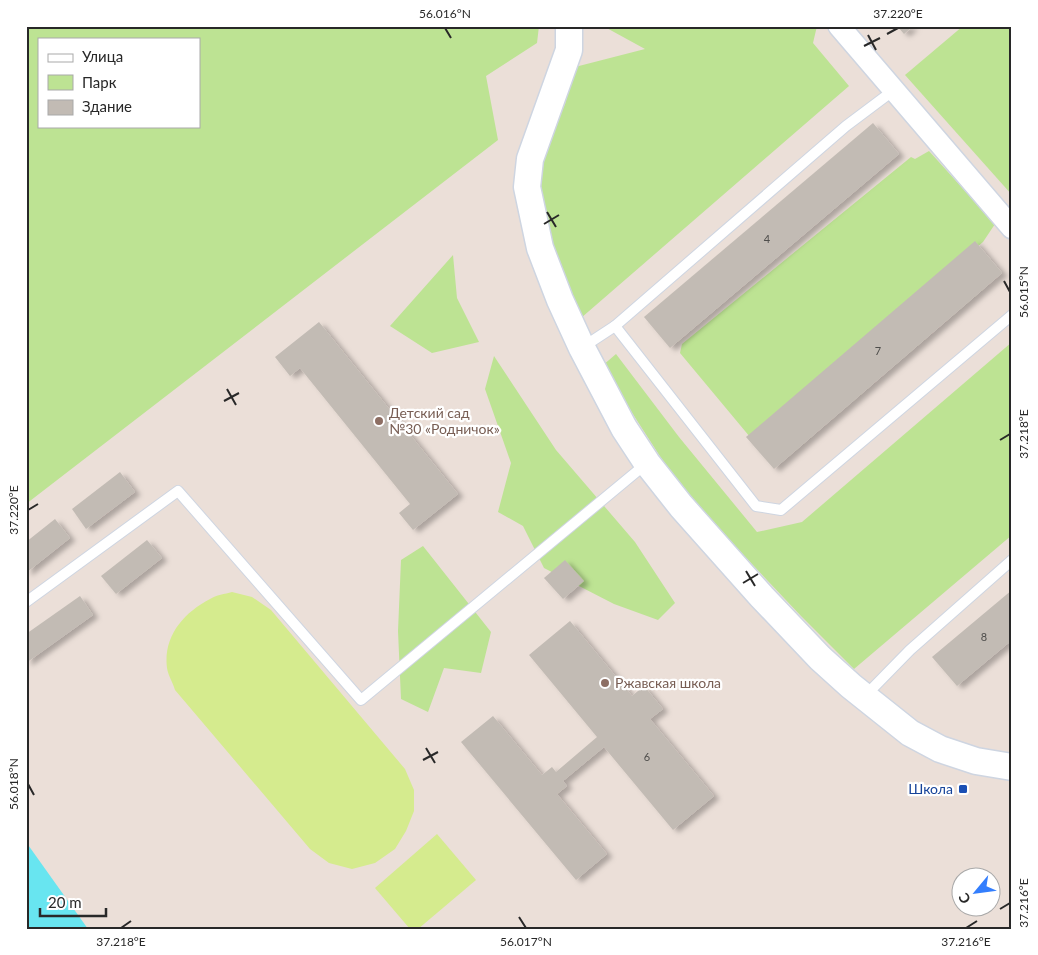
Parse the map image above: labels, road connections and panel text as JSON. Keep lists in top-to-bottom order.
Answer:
{
  "places": {
    "other": ["Детский сад №30 «Родничок»", "Ржавская школа"],
    "transit": ["Школа"]
  },
  "house_numbers": [
    "4",
    "7",
    "8",
    "6"
  ],
  "legend": ["Улица", "Парк", "Здание"],
  "scale_bar": "20 m",
  "north": "bottom left",
  "coordinates": [
    "56.016°N",
    "37.220°E",
    "56.015°N",
    "37.218°E",
    "56.018°N",
    "37.216°E",
    "56.017°N"
  ]
}
